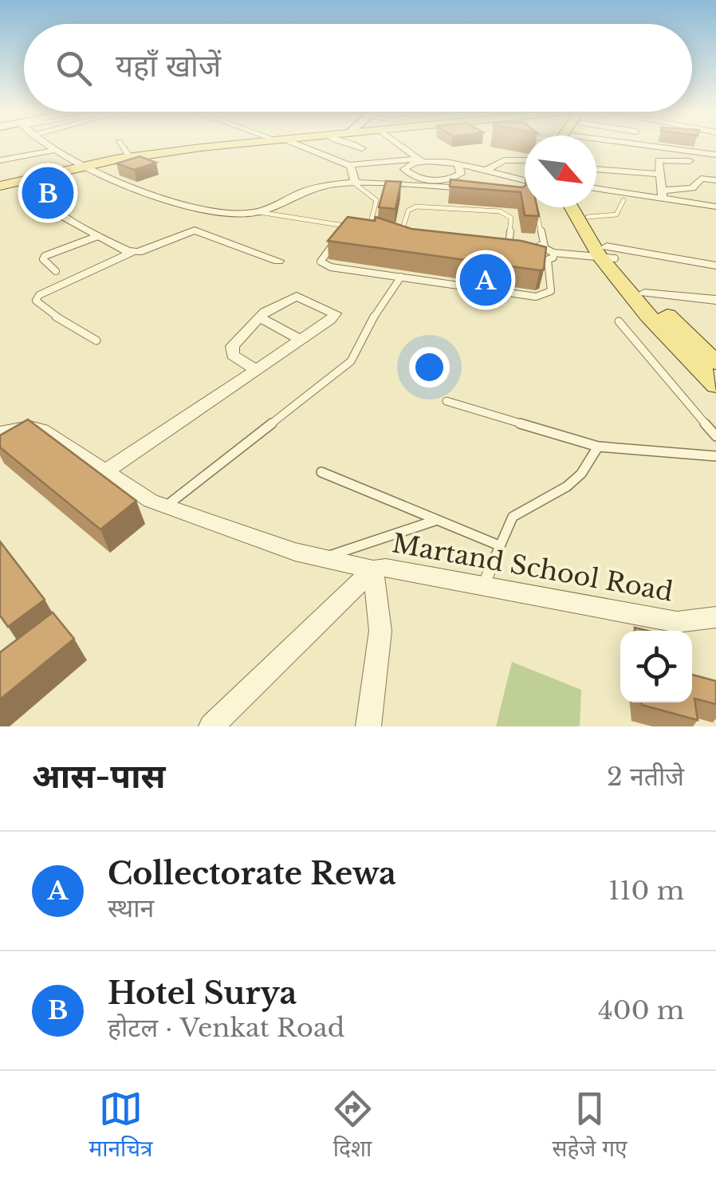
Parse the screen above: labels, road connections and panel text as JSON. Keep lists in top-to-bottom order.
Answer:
{
  "streets": {
    "street": ["Martand School Road"]
  },
  "north": "bottom right",
  "page": {
    "search": "यहाँ खोजें",
    "pins": ["B", "A"],
    "heading": ["आस-पास", "2 नतीजे"],
    "list": [
      {
        "mark": "A",
        "name": "Collectorate Rewa",
        "note": "स्थान",
        "value": "110 m"
      },
      {
        "mark": "B",
        "name": "Hotel Surya",
        "note": "होटल · Venkat Road",
        "value": "400 m"
      }
    ],
    "nav": ["मानचित्र", "दिशा", "सहेजे गए"]
  }
}
